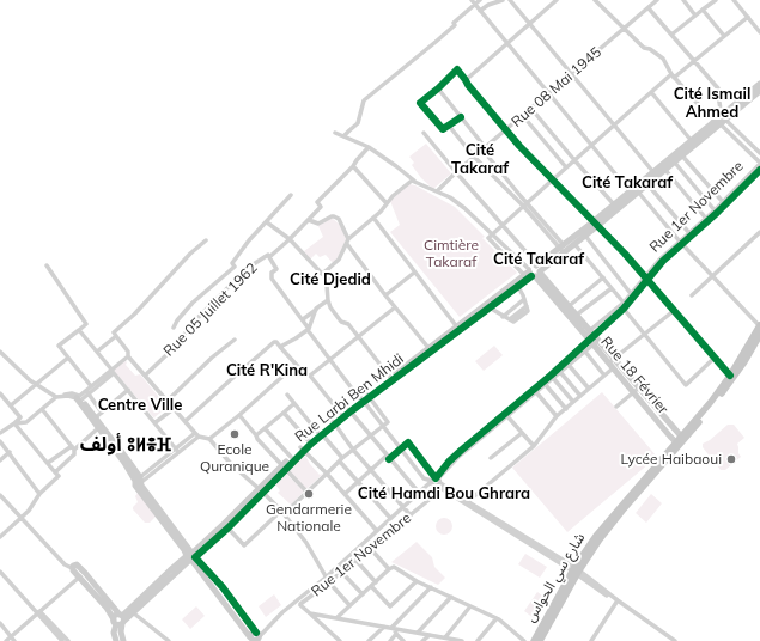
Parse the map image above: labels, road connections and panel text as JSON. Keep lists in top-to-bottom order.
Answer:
{
  "streets": {
    "main road": ["شارع سي الحواس"],
    "street": [
      "Rue 08 Mai 1945",
      "Rue 1er Novembre",
      "Rue 05 Juillet 1962",
      "Rue 18 Février",
      "Rue Larbi Ben Mhidi"
    ]
  },
  "crossings": [
    ["Rue 08 Mai 1945", "Rue 18 Février"],
    ["Rue 1er Novembre", "Rue 18 Février"],
    ["Rue 18 Février", "Rue Larbi Ben Mhidi"],
    ["Rue 18 Février", "شارع سي الحواس"]
  ],
  "districts": [
    "Cité Ismail Ahmed",
    "Cité Takaraf",
    "Cité Takaraf",
    "Cité Takaraf",
    "Cité Djedid",
    "Cité R'Kina",
    "Centre Ville",
    "أولف ⵓⵍⴻⴼ",
    "Cité Hamdi Bou Ghrara"
  ],
  "parks": ["Cimtière Takaraf"],
  "places": ["Ecole Quranique", "Lycée Haibaoui", "Gendarmerie Nationale"]
}
